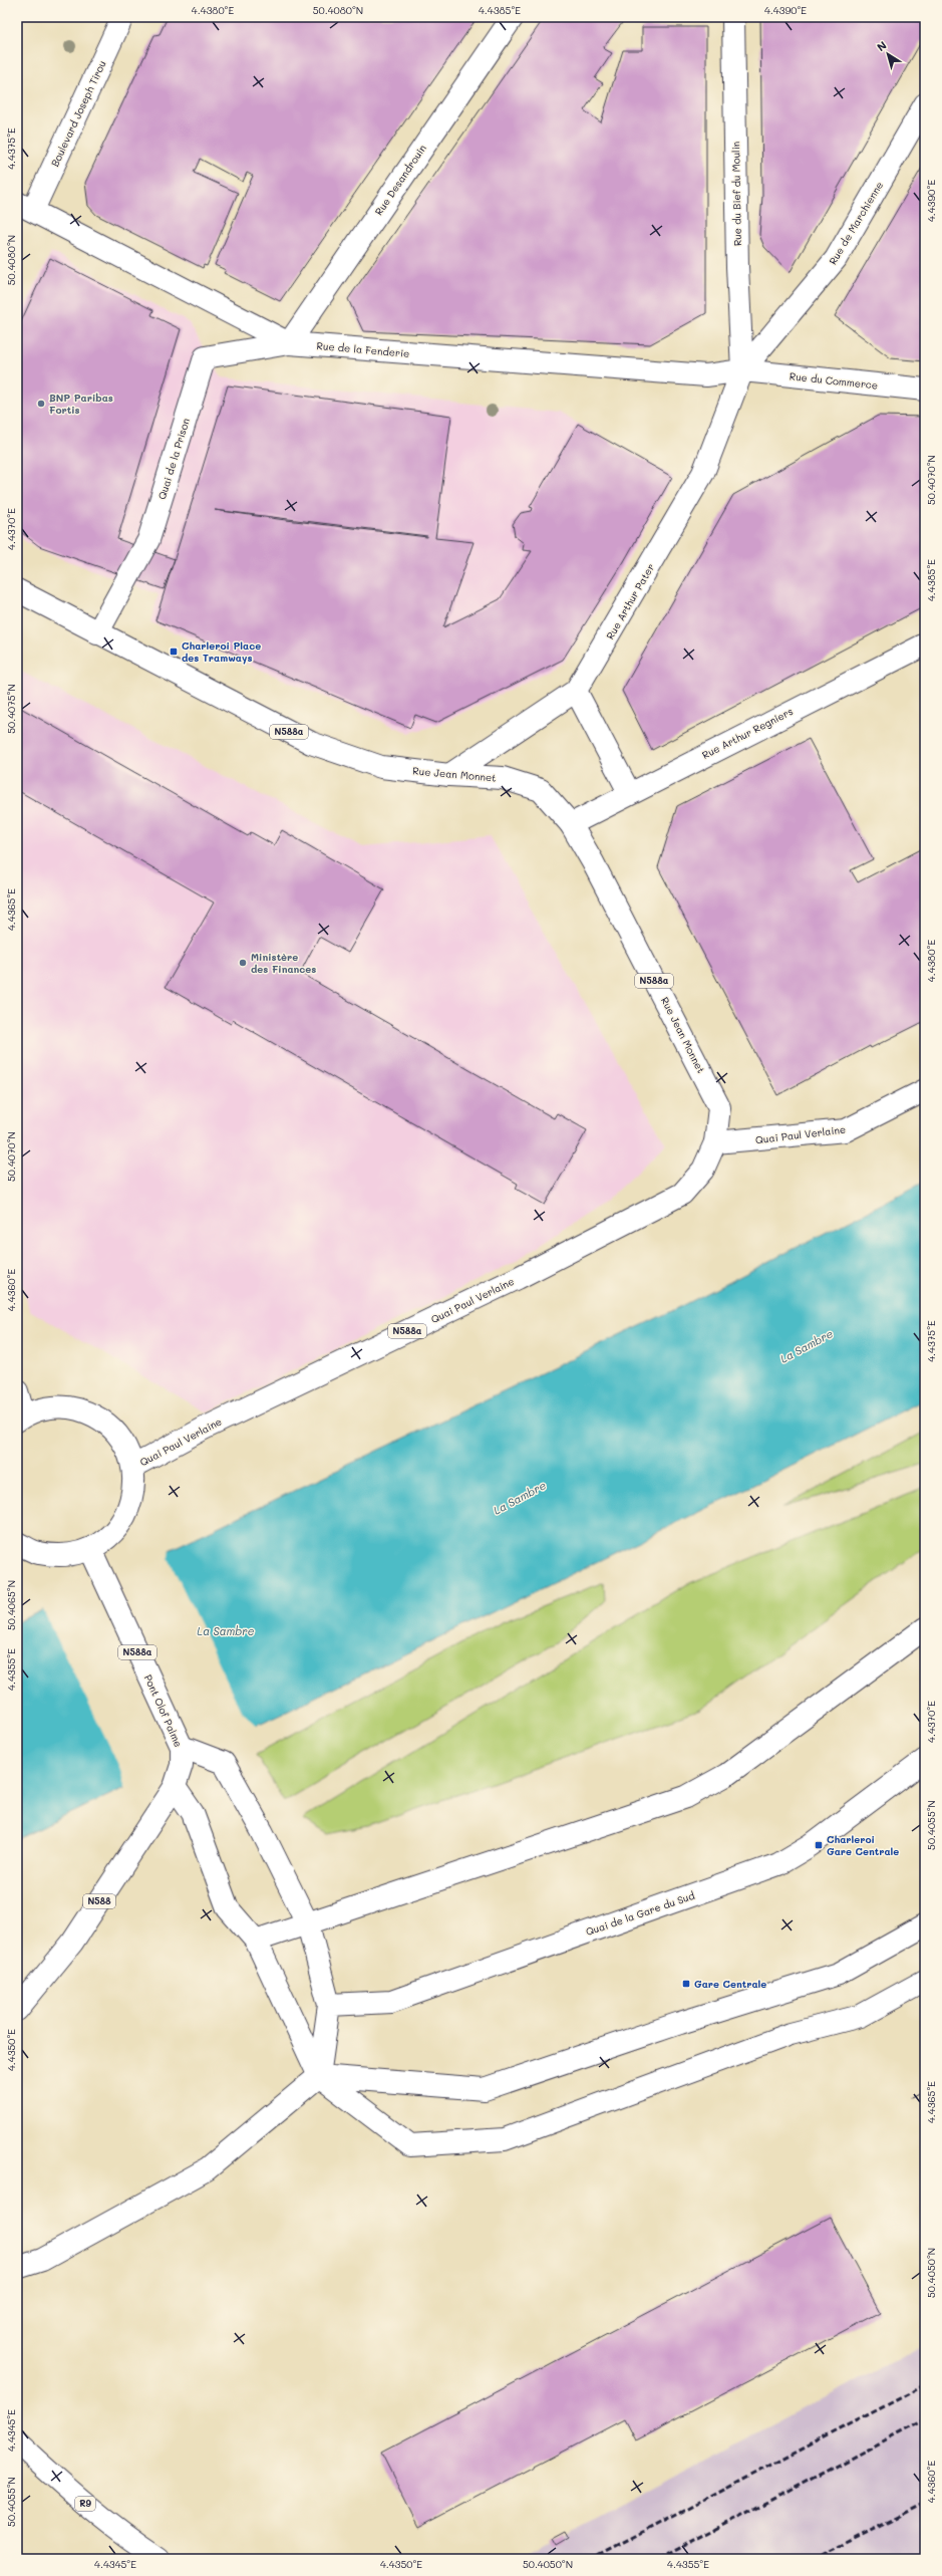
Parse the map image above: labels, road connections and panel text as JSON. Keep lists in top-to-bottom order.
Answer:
{
  "streets": {
    "main road": [
      "Boulevard Joseph Tirou",
      "Rue Desandrouin",
      "Rue du Bief du Moulin",
      "Rue de Marchienne",
      "Rue de la Fenderie",
      "Rue du Commerce",
      "Quai de la Prison",
      "Rue Arthur Pater",
      "N588a",
      "Rue Arthur Regniers",
      "Rue Jean Monnet",
      "Quai Paul Verlaine",
      "Pont Olof Palme",
      "N588",
      "Quai de la Gare du Sud",
      "R9"
    ]
  },
  "crossings": [
    ["Boulevard Joseph Tirou", "Rue de la Fenderie"],
    ["Rue Desandrouin", "Rue de la Fenderie"],
    ["Rue Desandrouin", "Quai de la Prison"],
    ["Rue du Bief du Moulin", "Rue de Marchienne"],
    ["Rue du Bief du Moulin", "Rue de la Fenderie"],
    ["Rue du Bief du Moulin", "Rue du Commerce"],
    ["Rue du Bief du Moulin", "Rue Arthur Pater"],
    ["Rue de Marchienne", "Rue de la Fenderie"],
    ["Rue de Marchienne", "Rue du Commerce"],
    ["Rue de Marchienne", "Rue Arthur Pater"],
    ["Rue de la Fenderie", "Rue du Commerce"],
    ["Rue de la Fenderie", "Quai de la Prison"],
    ["Rue de la Fenderie", "Rue Arthur Pater"],
    ["Rue du Commerce", "Rue Arthur Pater"],
    ["Quai de la Prison", "Rue Jean Monnet"],
    ["Rue Arthur Pater", "Rue Jean Monnet"],
    ["Rue Arthur Regniers", "Rue Jean Monnet"],
    ["Rue Jean Monnet", "Quai Paul Verlaine"],
    ["Pont Olof Palme", "N588"]
  ],
  "water": ["La Sambre"],
  "places": {
    "other": ["BNP Paribas Fortis", "Ministère des Finances"],
    "transit": ["Charleroi Place des Tramways", "Charleroi Gare Centrale", "Gare Centrale"]
  },
  "north": "top left",
  "coordinates": [
    "4.4380°E",
    "50.4080°N",
    "4.4385°E",
    "4.4390°E",
    "4.4375°E",
    "50.4070°N",
    "4.4370°E",
    "50.4075°N",
    "4.4365°E",
    "4.4360°E",
    "50.4065°N",
    "4.4355°E",
    "50.4055°N",
    "4.4350°E",
    "50.4050°N",
    "4.4345°E"
  ]
}
